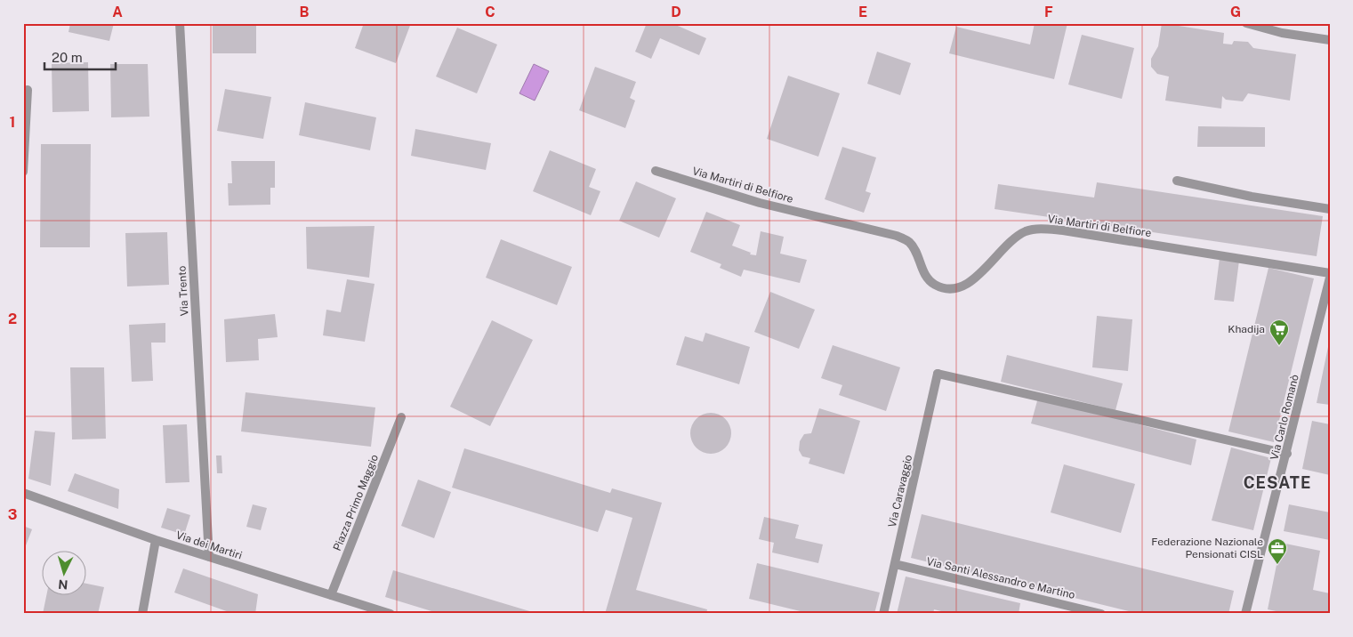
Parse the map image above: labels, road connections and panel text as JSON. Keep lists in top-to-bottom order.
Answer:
{
  "streets": {
    "street": [
      "Via Martiri di Belfiore",
      "Via Trento",
      "Via Carlo Romanò",
      "Via Caravaggio",
      "Piazza Primo Maggio",
      "Via dei Martiri",
      "Via Santi Alessandro e Martino"
    ]
  },
  "crossings": [
    ["Via Trento", "Via dei Martiri"],
    ["Via Carlo Romanò", "Via Caravaggio"],
    ["Via Caravaggio", "Via Santi Alessandro e Martino"],
    ["Piazza Primo Maggio", "Via dei Martiri"]
  ],
  "districts": ["CESATE"],
  "places": {
    "supermarket": ["Khadija"],
    "office": ["Federazione Nazionale Pensionati CISL"]
  },
  "scale_bar": "20 m",
  "north": "bottom",
  "grid": {
    "columns": [
      "A",
      "B",
      "C",
      "D",
      "E",
      "F",
      "G"
    ],
    "rows": ["1", "2", "3"]
  }
}
